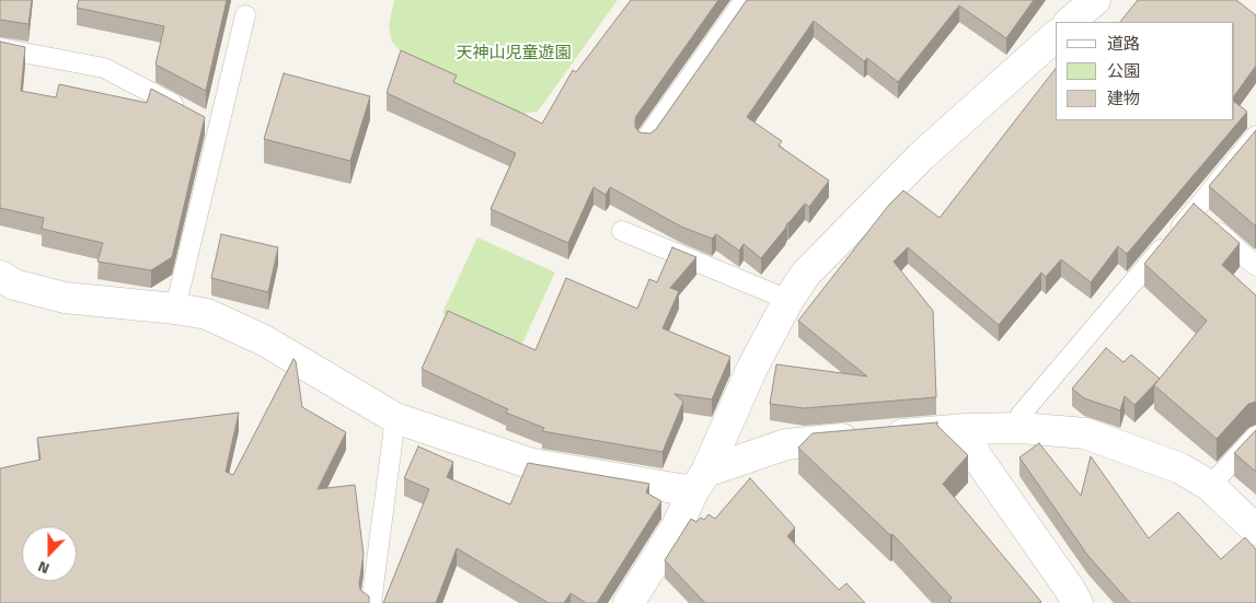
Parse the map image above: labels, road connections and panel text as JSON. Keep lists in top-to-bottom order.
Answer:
{
  "parks": ["天神山児童遊園"],
  "legend": ["道路", "公園", "建物"],
  "north": "bottom"
}
